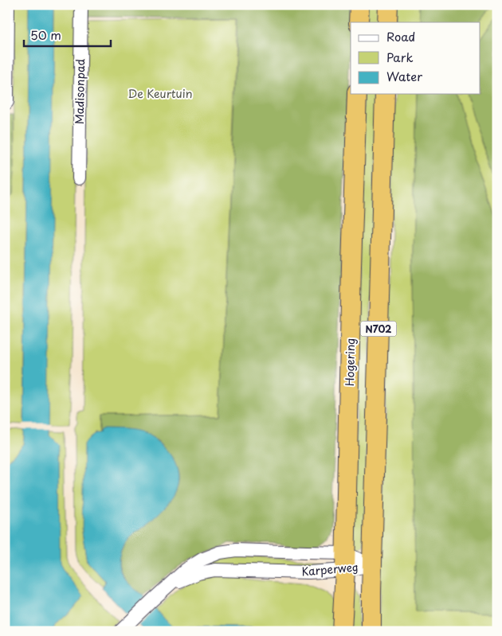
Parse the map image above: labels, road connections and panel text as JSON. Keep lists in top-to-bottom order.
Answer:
{
  "streets": {
    "highway": ["N702", "Hogering"],
    "street": ["Madisonpad", "Karperweg"]
  },
  "crossings": [
    ["N702", "Karperweg"],
    ["Hogering", "Karperweg"]
  ],
  "parks": ["De Keurtuin"],
  "legend": ["Road", "Park", "Water"],
  "scale_bar": "50 m"
}
